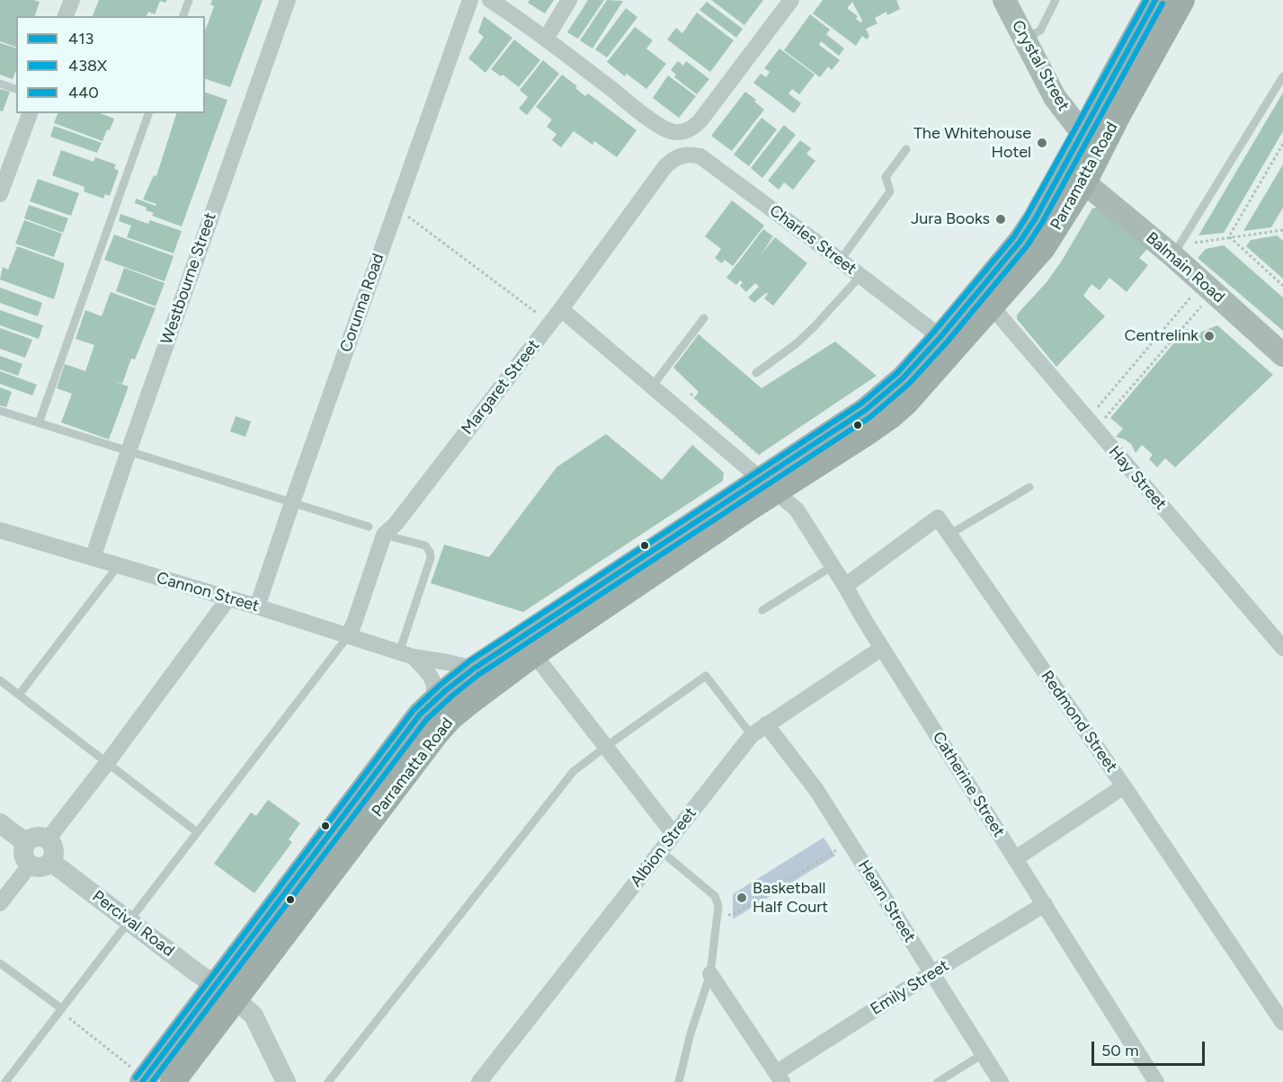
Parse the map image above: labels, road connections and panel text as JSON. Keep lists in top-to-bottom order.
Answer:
{
  "streets": {
    "highway": ["Parramatta Road"],
    "main road": ["Crystal Street", "Balmain Road"],
    "street": [
      "Charles Street",
      "Westbourne Street",
      "Corunna Road",
      "Margaret Street",
      "Hay Street",
      "Cannon Street",
      "Redmond Street",
      "Catherine Street",
      "Albion Street",
      "Hearn Street",
      "Percival Road",
      "Emily Street"
    ]
  },
  "crossings": [
    ["Crystal Street", "Parramatta Road"],
    ["Parramatta Road", "Charles Street"],
    ["Parramatta Road", "Balmain Road"],
    ["Parramatta Road", "Hay Street"],
    ["Parramatta Road", "Cannon Street"],
    ["Parramatta Road", "Catherine Street"],
    ["Parramatta Road", "Percival Road"],
    ["Charles Street", "Margaret Street"],
    ["Westbourne Street", "Cannon Street"],
    ["Corunna Road", "Cannon Street"],
    ["Margaret Street", "Cannon Street"],
    ["Margaret Street", "Catherine Street"],
    ["Redmond Street", "Catherine Street"],
    ["Catherine Street", "Albion Street"],
    ["Catherine Street", "Emily Street"],
    ["Albion Street", "Hearn Street"],
    ["Hearn Street", "Emily Street"]
  ],
  "places": [
    "The Whitehouse Hotel",
    "Jura Books",
    "Centrelink",
    "Basketball Half Court"
  ],
  "lines": ["transit line 413", "transit line 440", "transit line 438X"],
  "legend": ["413", "438X", "440"],
  "scale_bar": "50 m"
}
